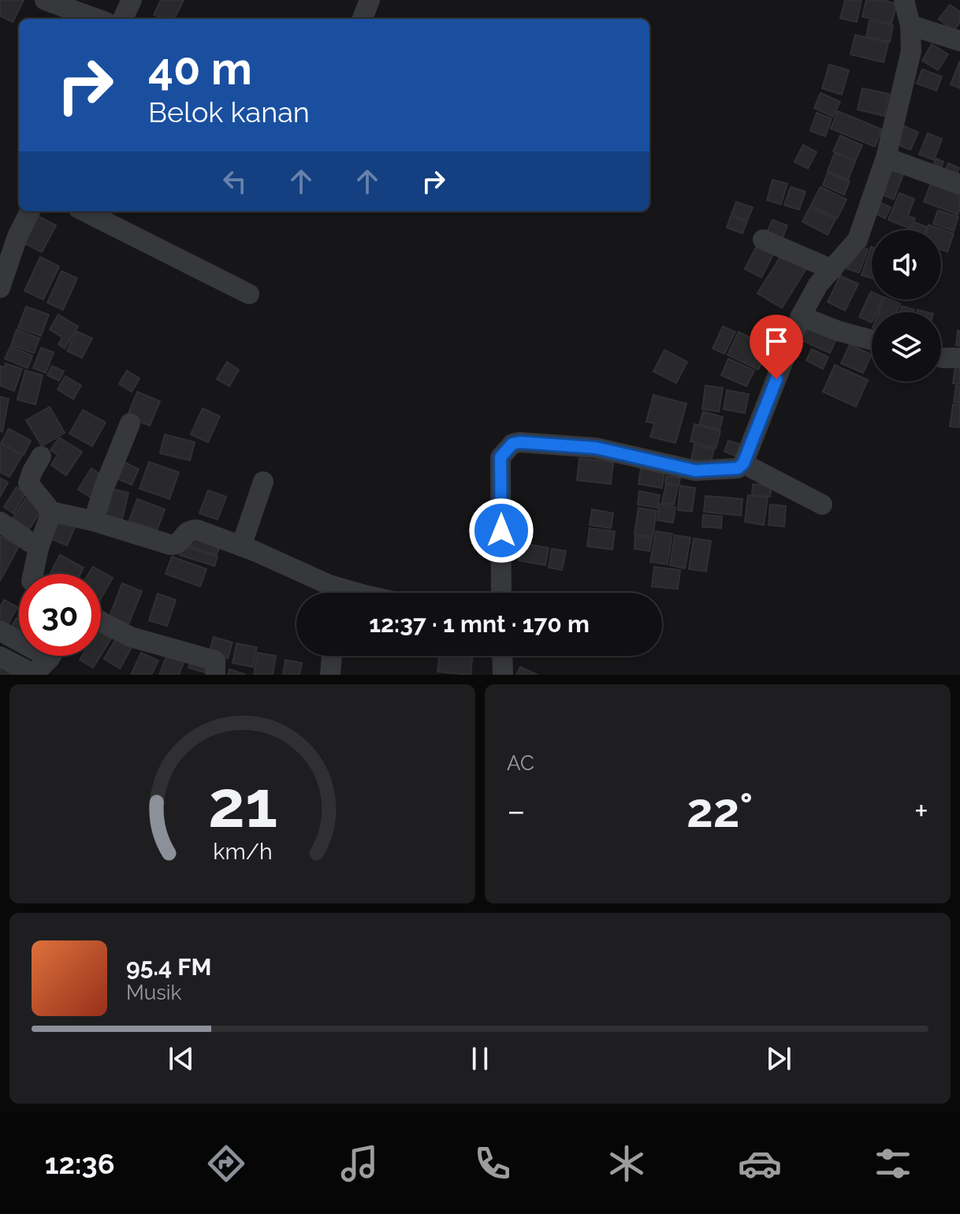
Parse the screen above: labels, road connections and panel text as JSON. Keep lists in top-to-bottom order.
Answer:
{
  "page": {
    "turn": ["40 m", "Belok kanan"],
    "limit": "30",
    "trip": "12:37 · 1 mnt · 170 m",
    "tile": "AC",
    "heat": ["−", "22°", "+"],
    "song": ["95.4 FM", "Musik"],
    "tabs": "12:36",
    "gauge": ["21", "km/h"]
  }
}
